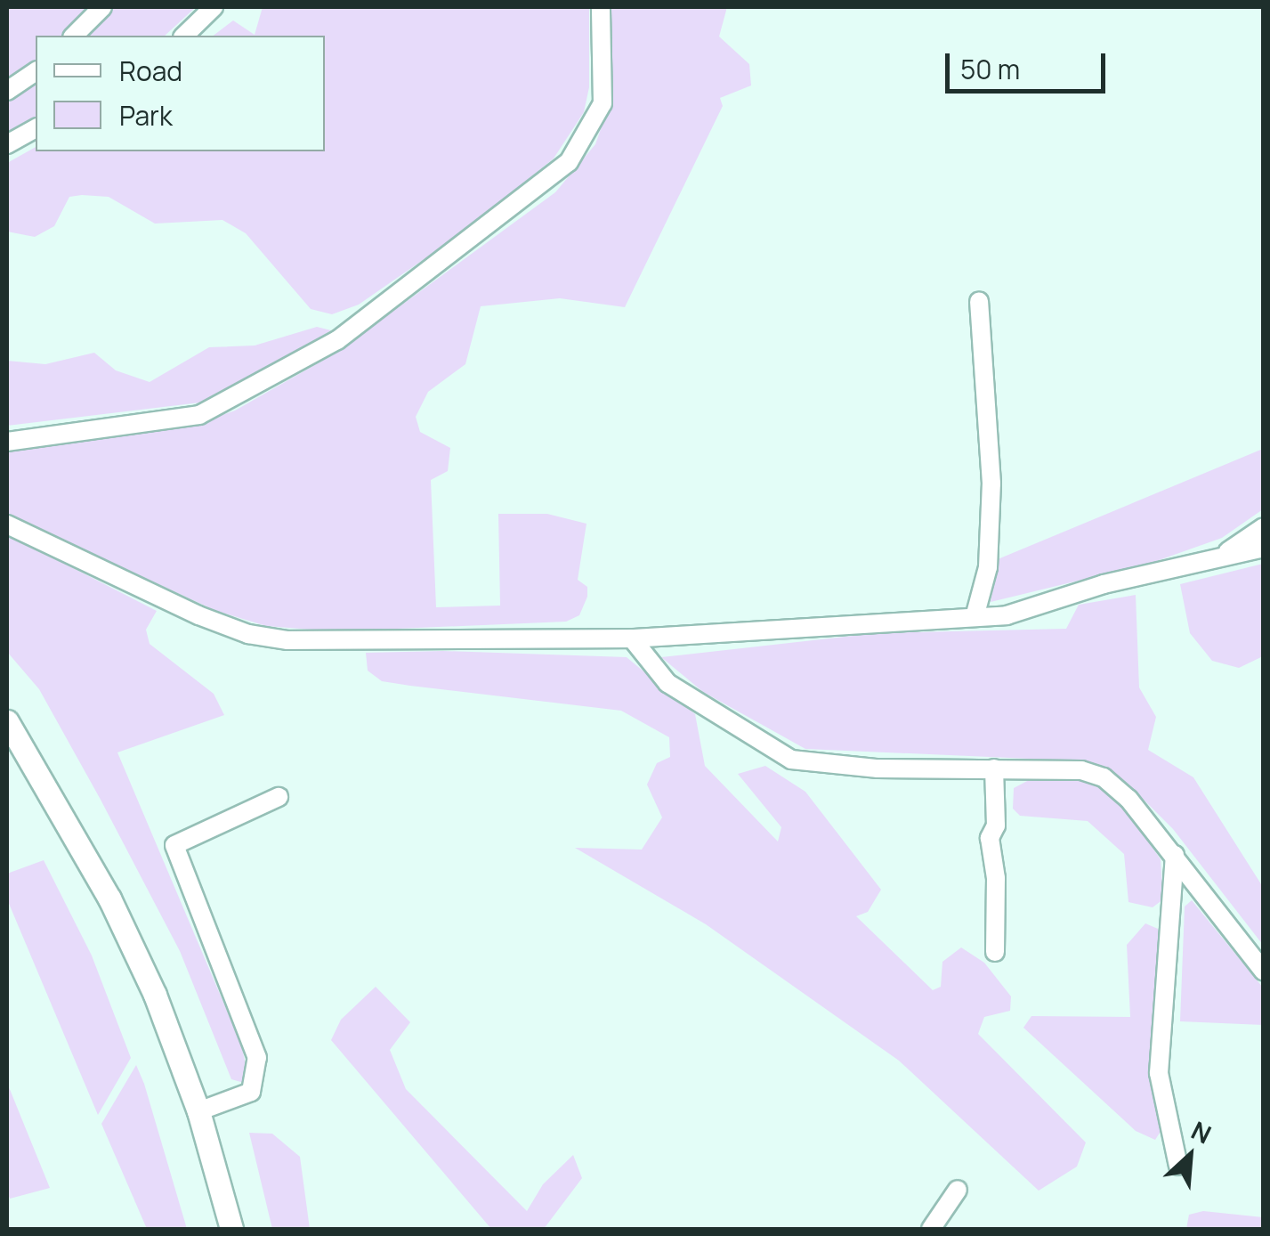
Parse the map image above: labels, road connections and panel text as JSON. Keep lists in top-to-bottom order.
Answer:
{
  "legend": ["Road", "Park"],
  "scale_bar": "50 m",
  "north": "top right"
}
